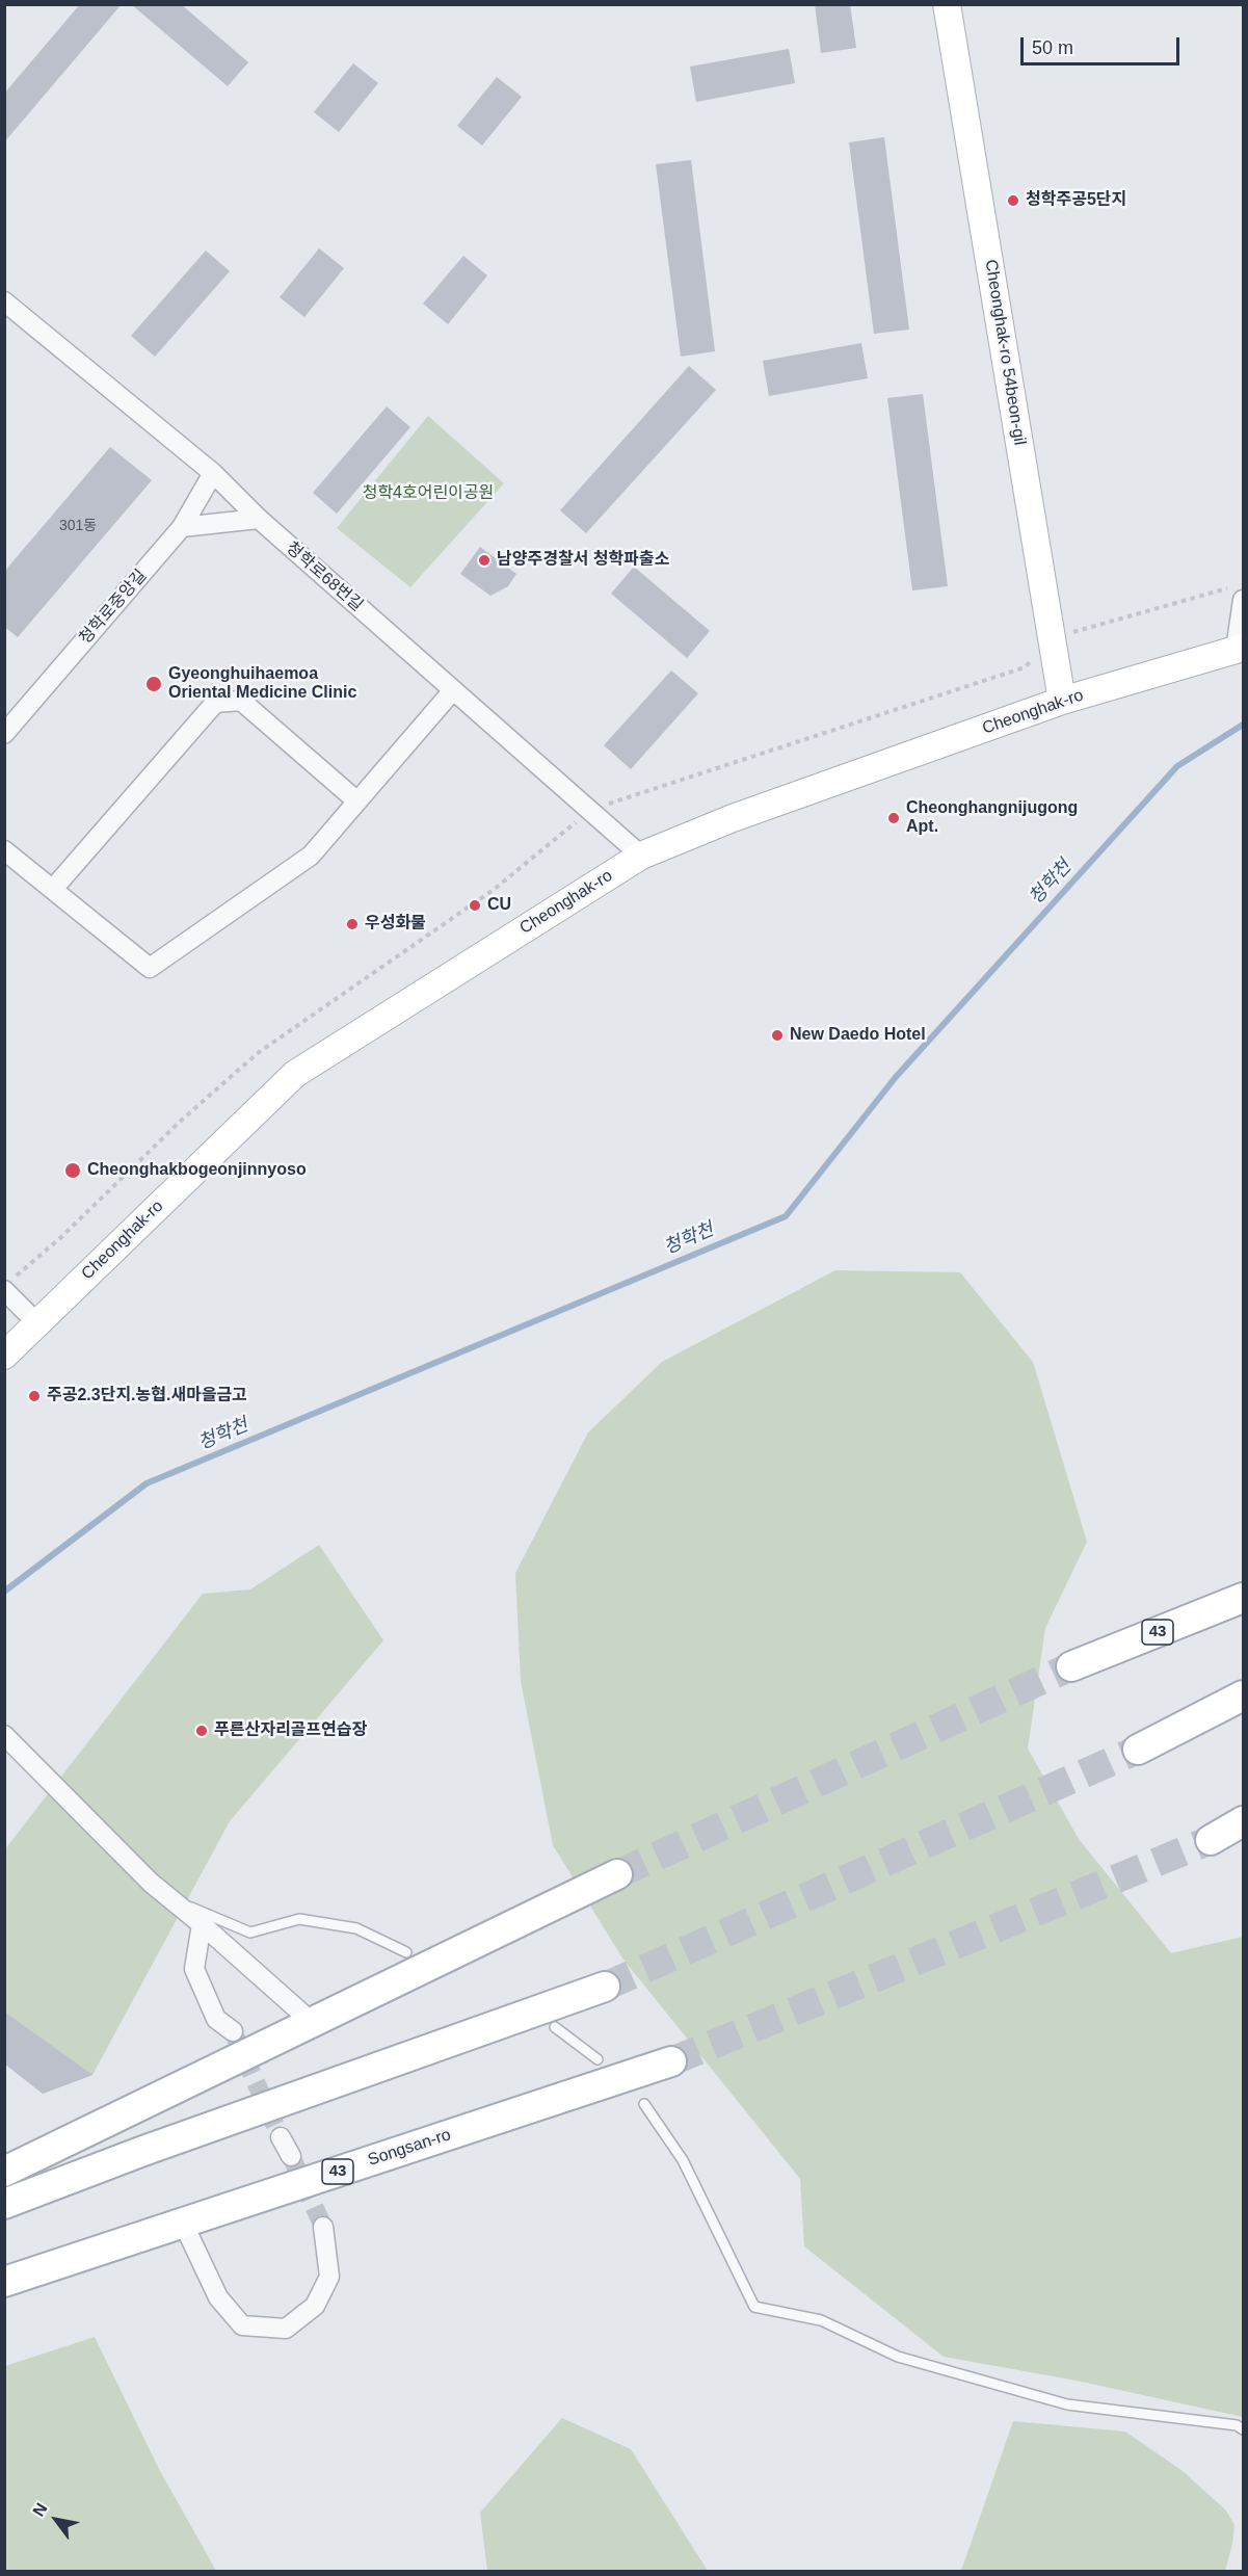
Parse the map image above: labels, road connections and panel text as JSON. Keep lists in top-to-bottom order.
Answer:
{
  "streets": {
    "main road": ["43", "Songsan-ro"],
    "street": [
      "Cheonghak-ro 54beon-gil",
      "청학로68번길",
      "청학로중앙길",
      "Cheonghak-ro"
    ]
  },
  "crossings": [
    ["Cheonghak-ro 54beon-gil", "Cheonghak-ro"],
    ["청학로68번길", "청학로중앙길"],
    ["청학로68번길", "Cheonghak-ro"]
  ],
  "water": ["청학천"],
  "parks": ["청학4호어린이공원"],
  "places": [
    "청학주공5단지",
    "남양주경찰서 청학파출소",
    "Gyeonghuihaemoa Oriental Medicine Clinic",
    "Cheonghangnijugong Apt.",
    "CU",
    "우성화물",
    "New Daedo Hotel",
    "Cheonghakbogeonjinnyoso",
    "주공2.3단지.농협.새마을금고",
    "푸른산자리골프연습장"
  ],
  "house_numbers": ["301동"],
  "scale_bar": "50 m",
  "north": "top left"
}
